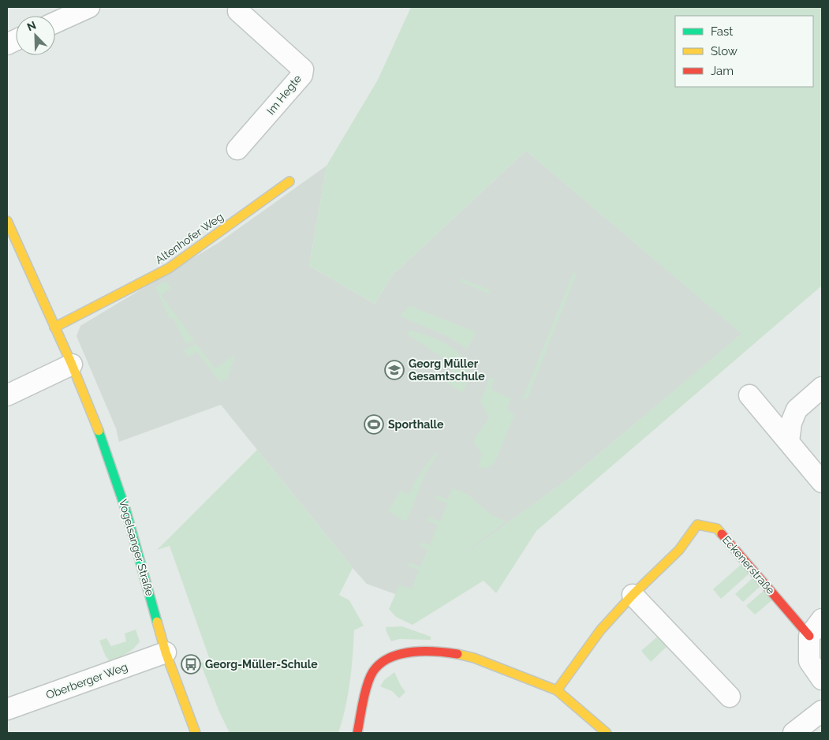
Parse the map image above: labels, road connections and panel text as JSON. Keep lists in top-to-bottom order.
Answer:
{
  "streets": {
    "street": [
      "Im Hegte",
      "Altenhofer Weg",
      "Vogelsanger Straße",
      "Eckenerstraße",
      "Oberberger Weg"
    ]
  },
  "crossings": [
    ["Altenhofer Weg", "Vogelsanger Straße"],
    ["Vogelsanger Straße", "Oberberger Weg"]
  ],
  "places": {
    "school or university": ["Georg Müller Gesamtschule"],
    "sports": ["Sporthalle"],
    "bus stop": ["Georg-Müller-Schule"]
  },
  "legend": ["Fast", "Slow", "Jam"],
  "north": "top left"
}
